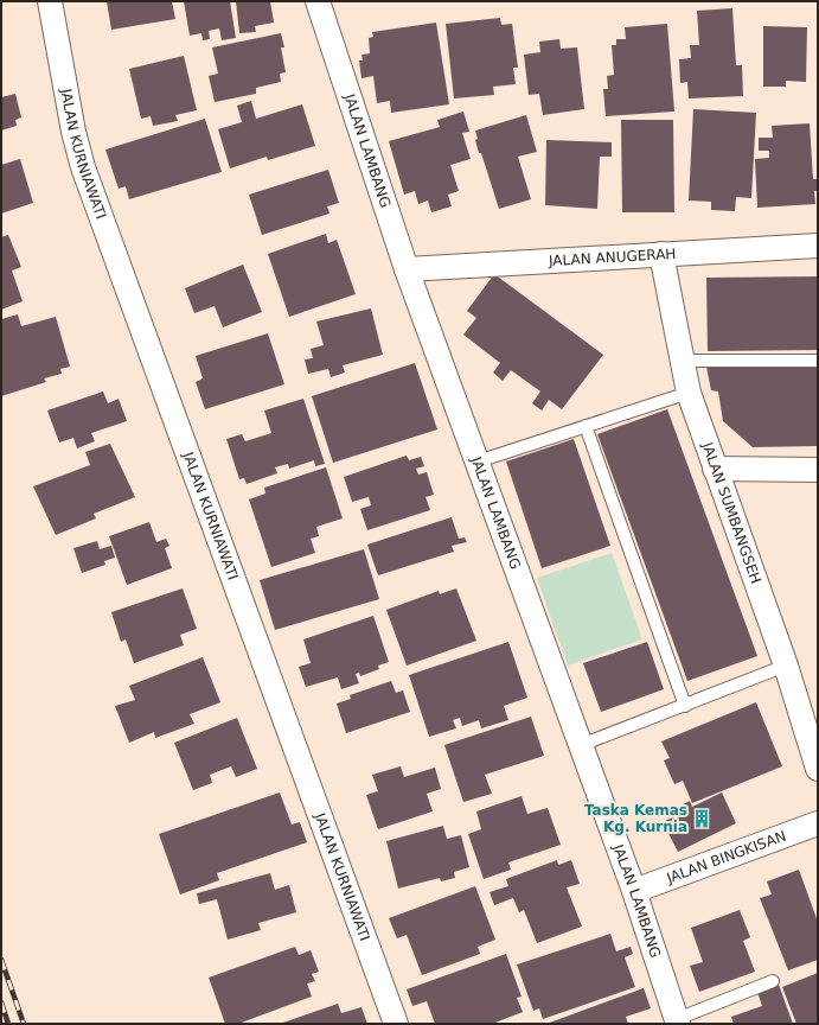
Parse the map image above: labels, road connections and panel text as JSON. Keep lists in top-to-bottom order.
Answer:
{
  "streets": {
    "street": [
      "JALAN LAMBANG",
      "JALAN KURNIAWATI",
      "JALAN ANUGERAH",
      "JALAN SUMBANGSEH",
      "JALAN BINGKISAN"
    ]
  },
  "crossings": [
    ["JALAN LAMBANG", "JALAN ANUGERAH"],
    ["JALAN LAMBANG", "JALAN BINGKISAN"],
    ["JALAN ANUGERAH", "JALAN SUMBANGSEH"]
  ],
  "places": {
    "building": ["Taska Kemas Kg. Kurnia"]
  }
}
